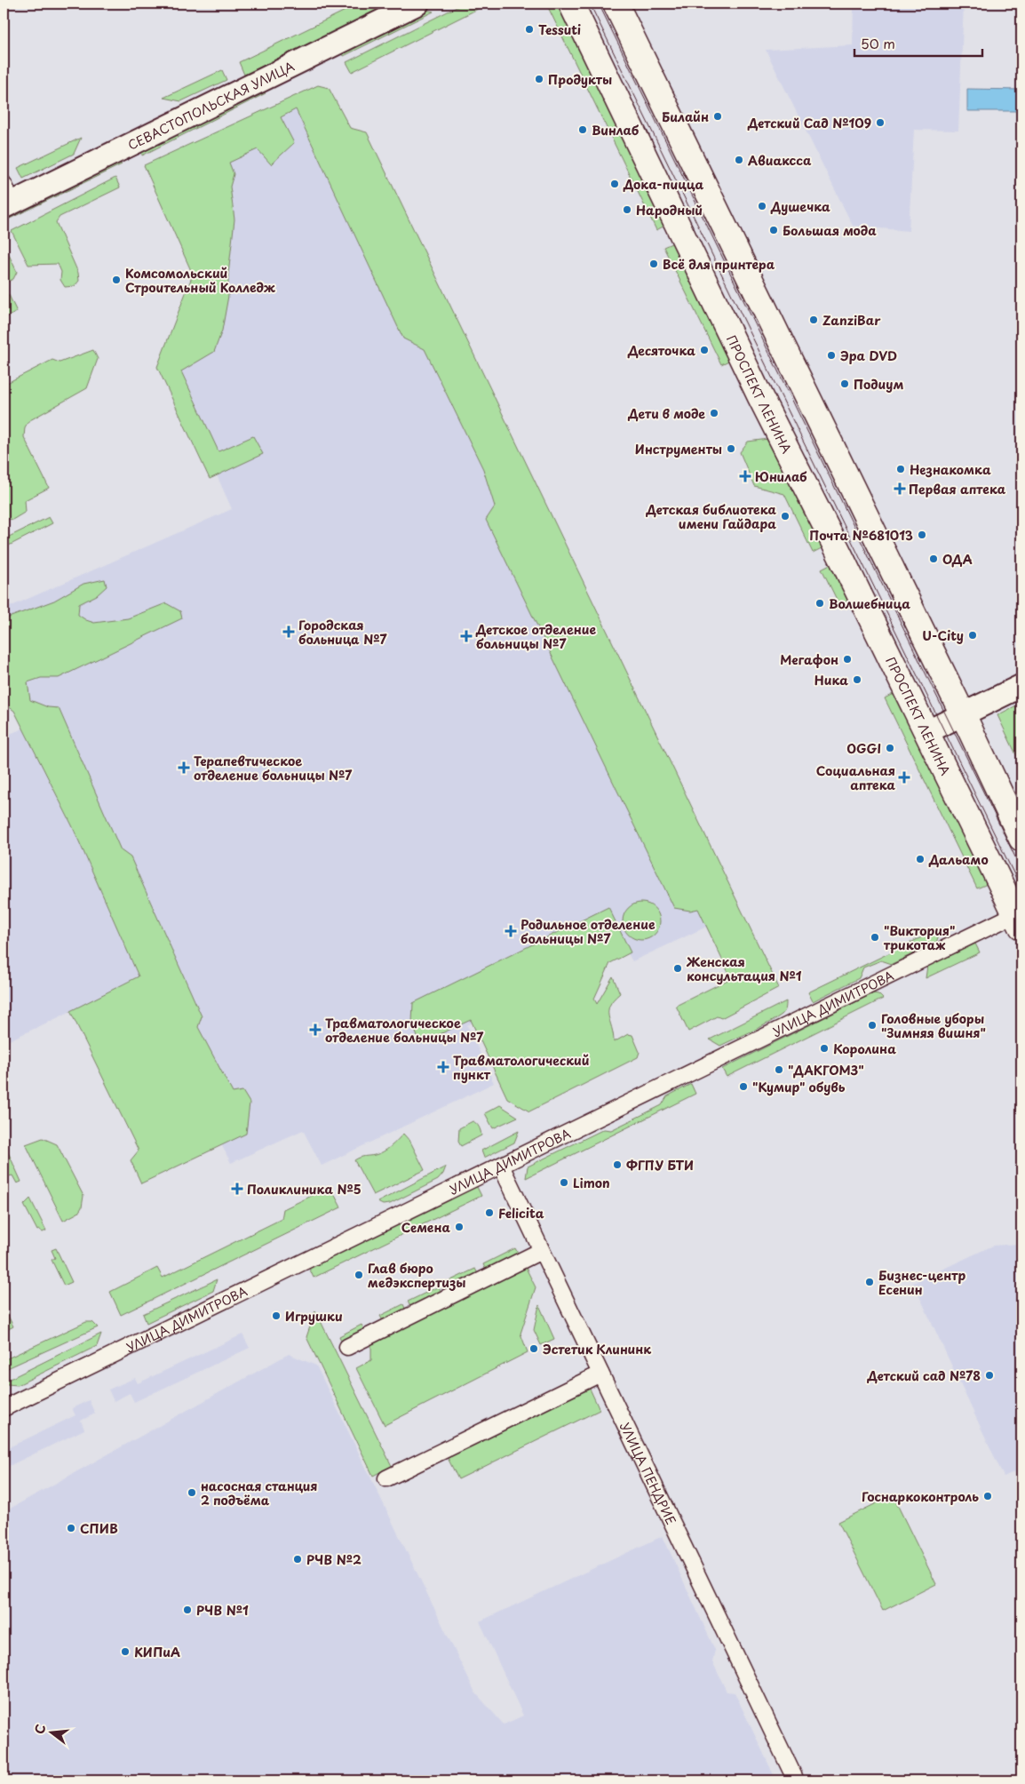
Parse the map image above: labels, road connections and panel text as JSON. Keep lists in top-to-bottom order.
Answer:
{
  "streets": {
    "highway": ["ПРОСПЕКТ ЛЕНИНА"],
    "street": ["СЕВАСТОПОЛЬСКАЯ УЛИЦА", "УЛИЦА ДИМИТРОВА", "УЛИЦА ПЕНДРИЕ"]
  },
  "crossings": [
    ["ПРОСПЕКТ ЛЕНИНА", "УЛИЦА ДИМИТРОВА"],
    ["УЛИЦА ДИМИТРОВА", "УЛИЦА ПЕНДРИЕ"]
  ],
  "places": {
    "other": [
      "Tessuti",
      "Продукты",
      "Билайн",
      "Детский Сад №109",
      "Винлаб",
      "Авиаксса",
      "Дока-пицца",
      "Душечка",
      "Народный",
      "Большая мода",
      "Всё для принтера",
      "Комсомольский Строительный Колледж",
      "ZanziBar",
      "Десяточка",
      "Эра DVD",
      "Подиум",
      "Дети в моде",
      "Инструменты",
      "Незнакомка",
      "Детская библиотека имени Гайдара",
      "Почта №681013",
      "ОДА",
      "Волшебница",
      "U-City",
      "Мегафон",
      "Ника",
      "OGGI",
      "Дальамо",
      "\"Виктория\" трикотаж",
      "Женская консультация №1",
      "Головные уборы \"Зимняя вишня\"",
      "Королина",
      "\"ДАКГОМЗ\"",
      "\"Кумир\" обувь",
      "ФГПУ БТИ",
      "Limon",
      "Felicita",
      "Семена",
      "Глав бюро медэкспертизы",
      "Бизнес-центр Есенин",
      "Игрушки",
      "Эстетик Клининк",
      "Детский сад №78",
      "насосная станция 2 подъёма",
      "Госнаркоконтроль",
      "СПИВ",
      "РЧВ №2",
      "РЧВ №1",
      "КИПиА"
    ],
    "health": [
      "Юнилаб",
      "Первая аптека",
      "Городская больница №7",
      "Детское отделение больницы №7",
      "Терапевтическое отделение больницы №7",
      "Социальная аптека",
      "Родильное отделение больницы №7",
      "Травматологическое отделение больницы №7",
      "Травматологический пункт",
      "Поликлиника №5"
    ]
  },
  "scale_bar": "50 m",
  "north": "left"
}
